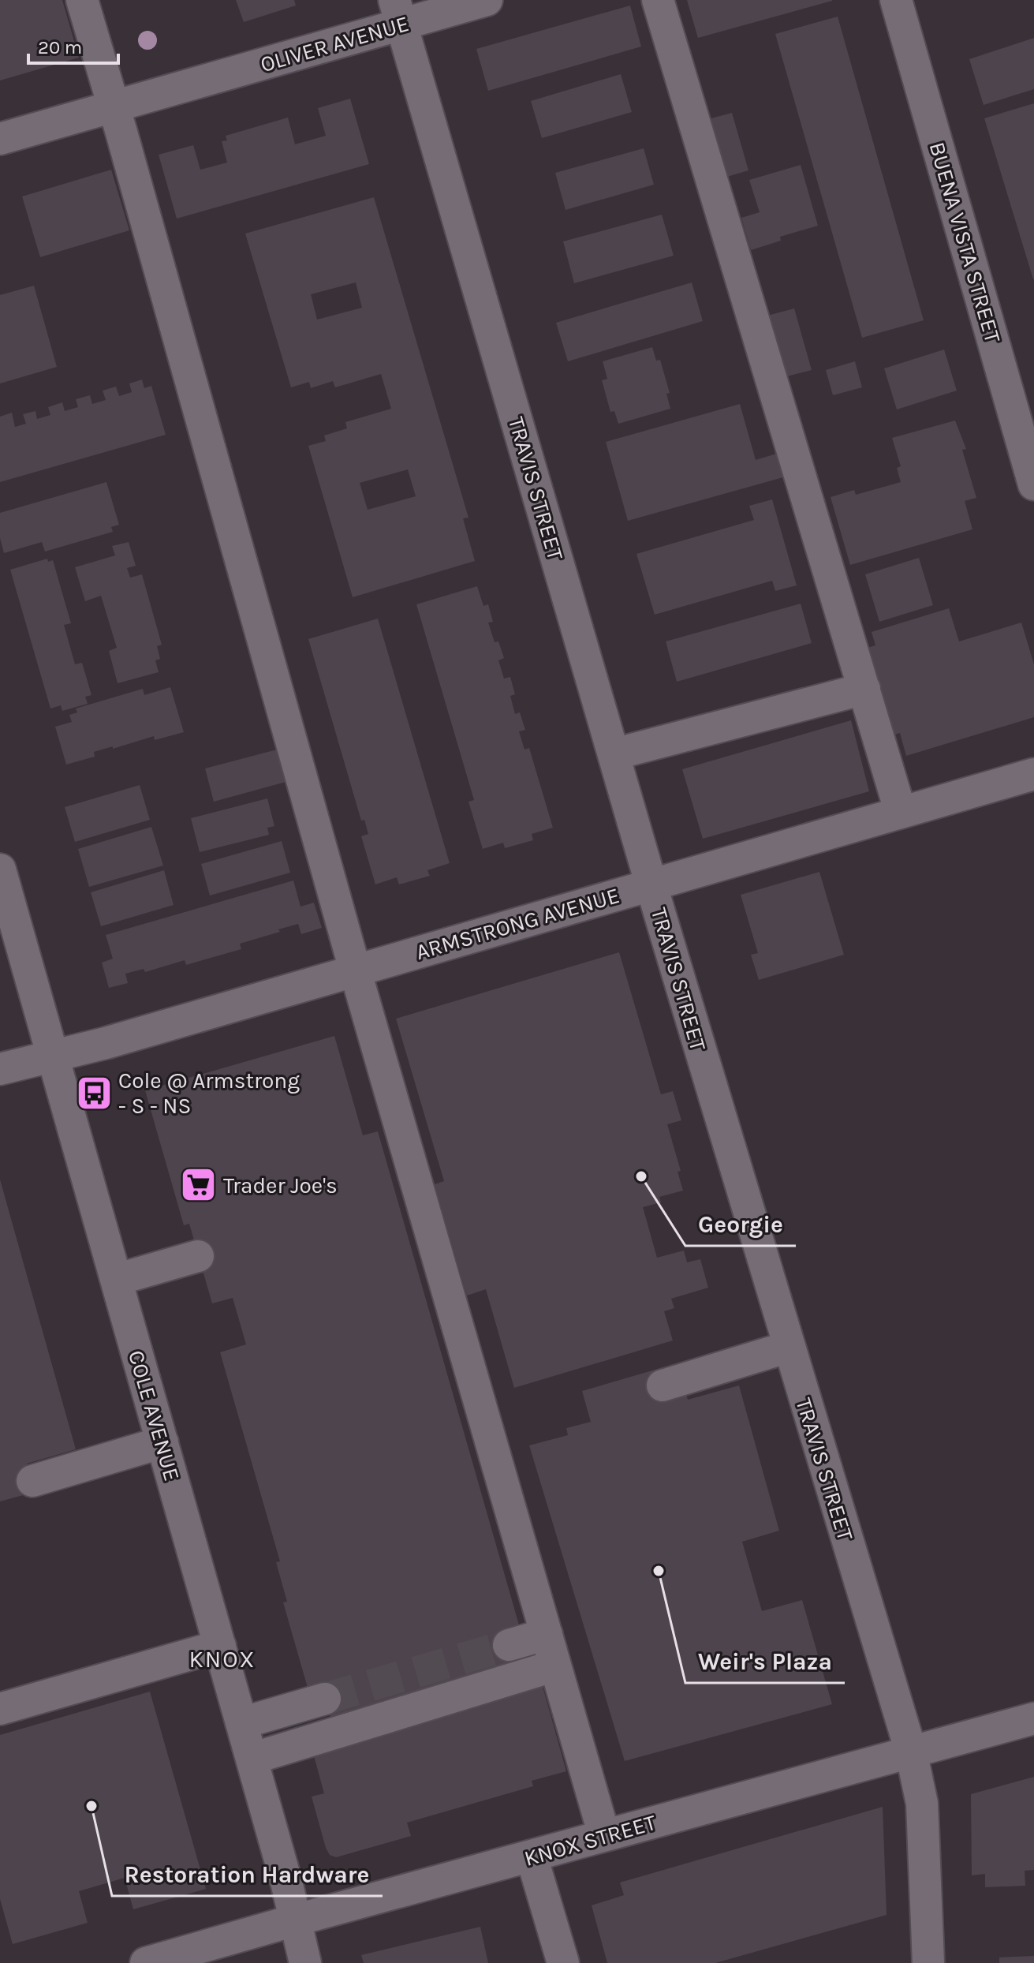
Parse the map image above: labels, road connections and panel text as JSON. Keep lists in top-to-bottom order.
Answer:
{
  "streets": {
    "street": [
      "OLIVER AVENUE",
      "BUENA VISTA STREET",
      "TRAVIS STREET",
      "ARMSTRONG AVENUE",
      "COLE AVENUE",
      "KNOX STREET"
    ]
  },
  "crossings": [
    ["OLIVER AVENUE", "TRAVIS STREET"],
    ["TRAVIS STREET", "ARMSTRONG AVENUE"],
    ["TRAVIS STREET", "KNOX STREET"],
    ["ARMSTRONG AVENUE", "COLE AVENUE"],
    ["COLE AVENUE", "KNOX STREET"]
  ],
  "districts": ["KNOX"],
  "places": {
    "bus stop": ["Cole @ Armstrong - S - NS"],
    "other": ["Georgie", "Weir's Plaza", "Restoration Hardware"],
    "supermarket": ["Trader Joe's"]
  },
  "scale_bar": "20 m"
}
